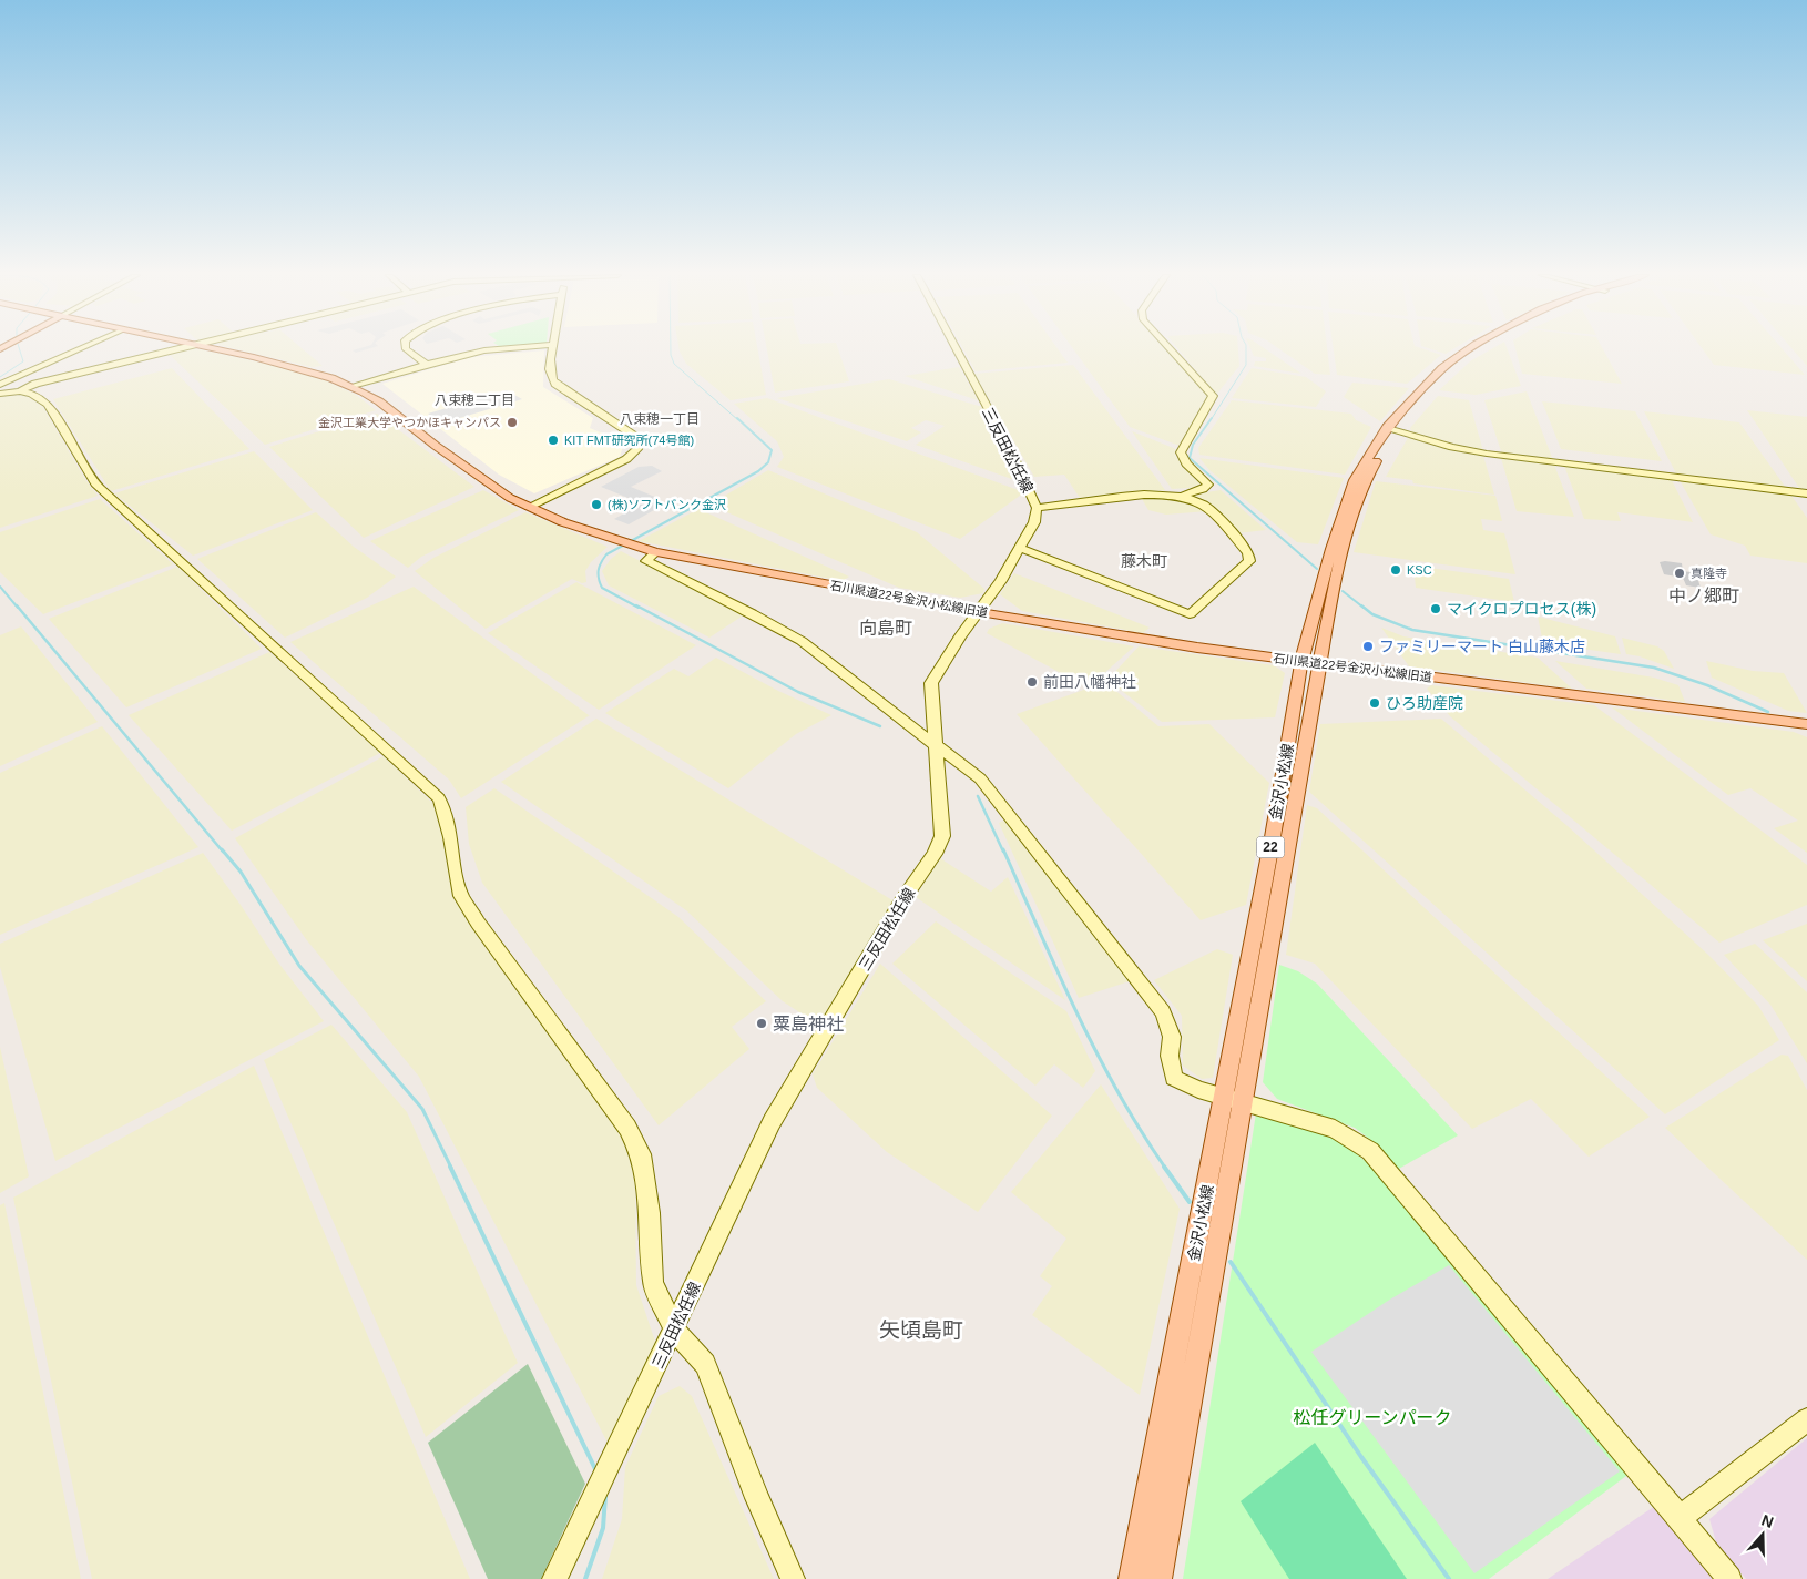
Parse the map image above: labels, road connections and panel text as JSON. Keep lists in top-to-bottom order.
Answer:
{
  "streets": {
    "main road": ["石川県道22号金沢小松線旧道", "金沢小松線", "22"],
    "street": ["三反田松任線"]
  },
  "crossings": [
    ["三反田松任線", "石川県道22号金沢小松線旧道"],
    ["石川県道22号金沢小松線旧道", "金沢小松線"]
  ],
  "districts": [
    "八束穂二丁目",
    "八束穂一丁目",
    "藤木町",
    "中ノ郷町",
    "向島町",
    "矢頃島町"
  ],
  "parks": ["松任グリーンパーク"],
  "places": [
    "金沢工業大学やつかほキャンパス",
    "KIT FMT研究所(74号館)",
    "(株)ソフトバンク金沢",
    "KSC",
    "真隆寺",
    "マイクロプロセス(株)",
    "ファミリーマート 白山藤木店",
    "前田八幡神社",
    "ひろ助産院",
    "粟島神社"
  ],
  "north": "top"
}
